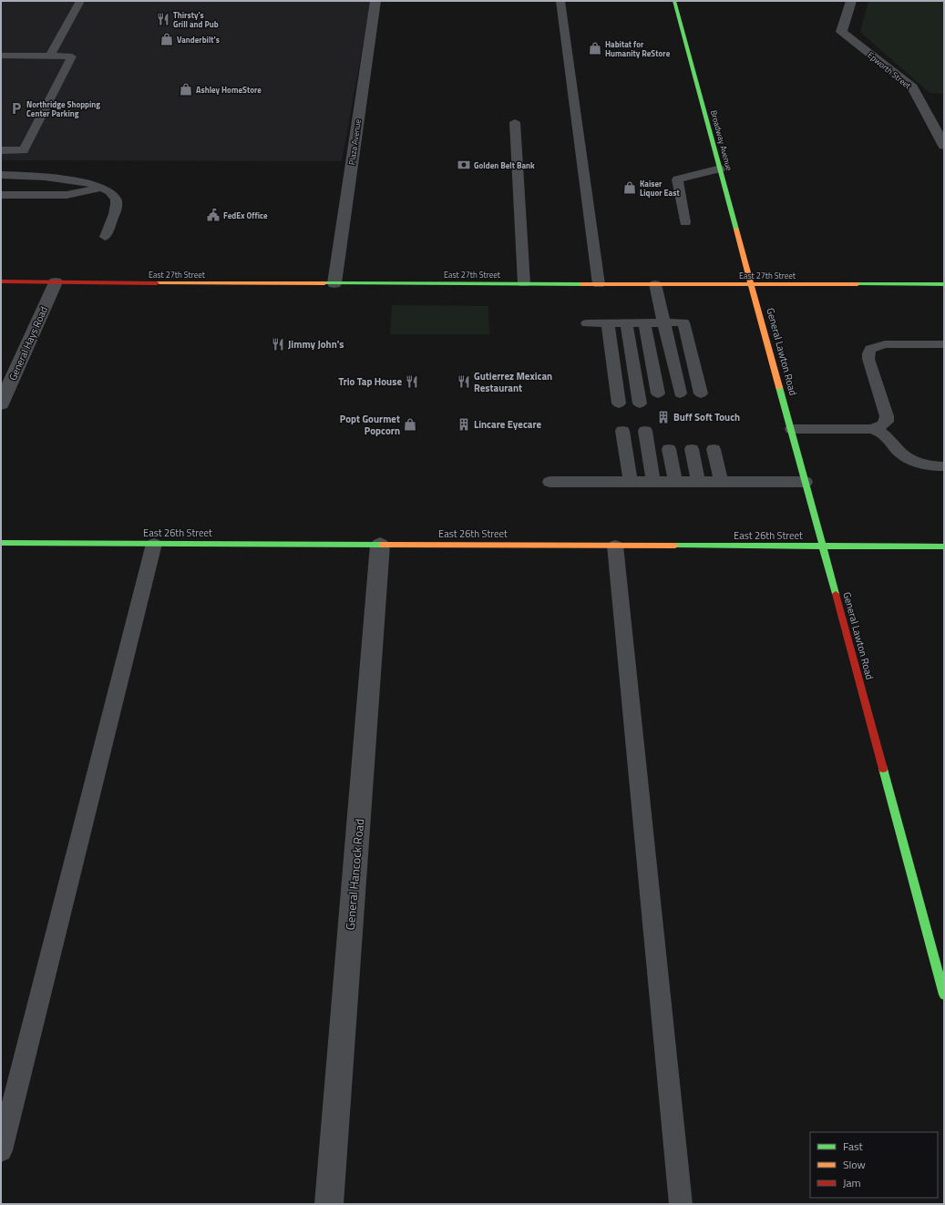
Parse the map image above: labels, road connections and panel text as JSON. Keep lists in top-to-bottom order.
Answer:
{
  "streets": {
    "street": [
      "Epworth Street",
      "Broadway Avenue",
      "Plaza Avenue",
      "East 27th Street",
      "General Hays Road",
      "General Lawton Road",
      "East 26th Street",
      "General Hancock Road"
    ]
  },
  "crossings": [
    ["Broadway Avenue", "East 27th Street"],
    ["Broadway Avenue", "General Lawton Road"],
    ["Plaza Avenue", "East 27th Street"],
    ["East 27th Street", "General Hays Road"],
    ["East 27th Street", "General Lawton Road"],
    ["General Lawton Road", "East 26th Street"],
    ["East 26th Street", "General Hancock Road"]
  ],
  "places": {
    "restaurant": [
      "Thirsty's Grill and Pub",
      "Jimmy John's",
      "Trio Tap House",
      "Gutierrez Mexican Restaurant"
    ],
    "shop": [
      "Vanderbilt's",
      "Habitat for Humanity ReStore",
      "Ashley HomeStore",
      "Kaiser Liquor East",
      "Popt Gourmet Popcorn"
    ],
    "parking": ["Northridge Shopping Center Parking"],
    "bank": ["Golden Belt Bank"],
    "public building": ["FedEx Office"],
    "building": ["Buff Soft Touch", "Lincare Eyecare"]
  },
  "legend": ["Fast", "Slow", "Jam"]
}
